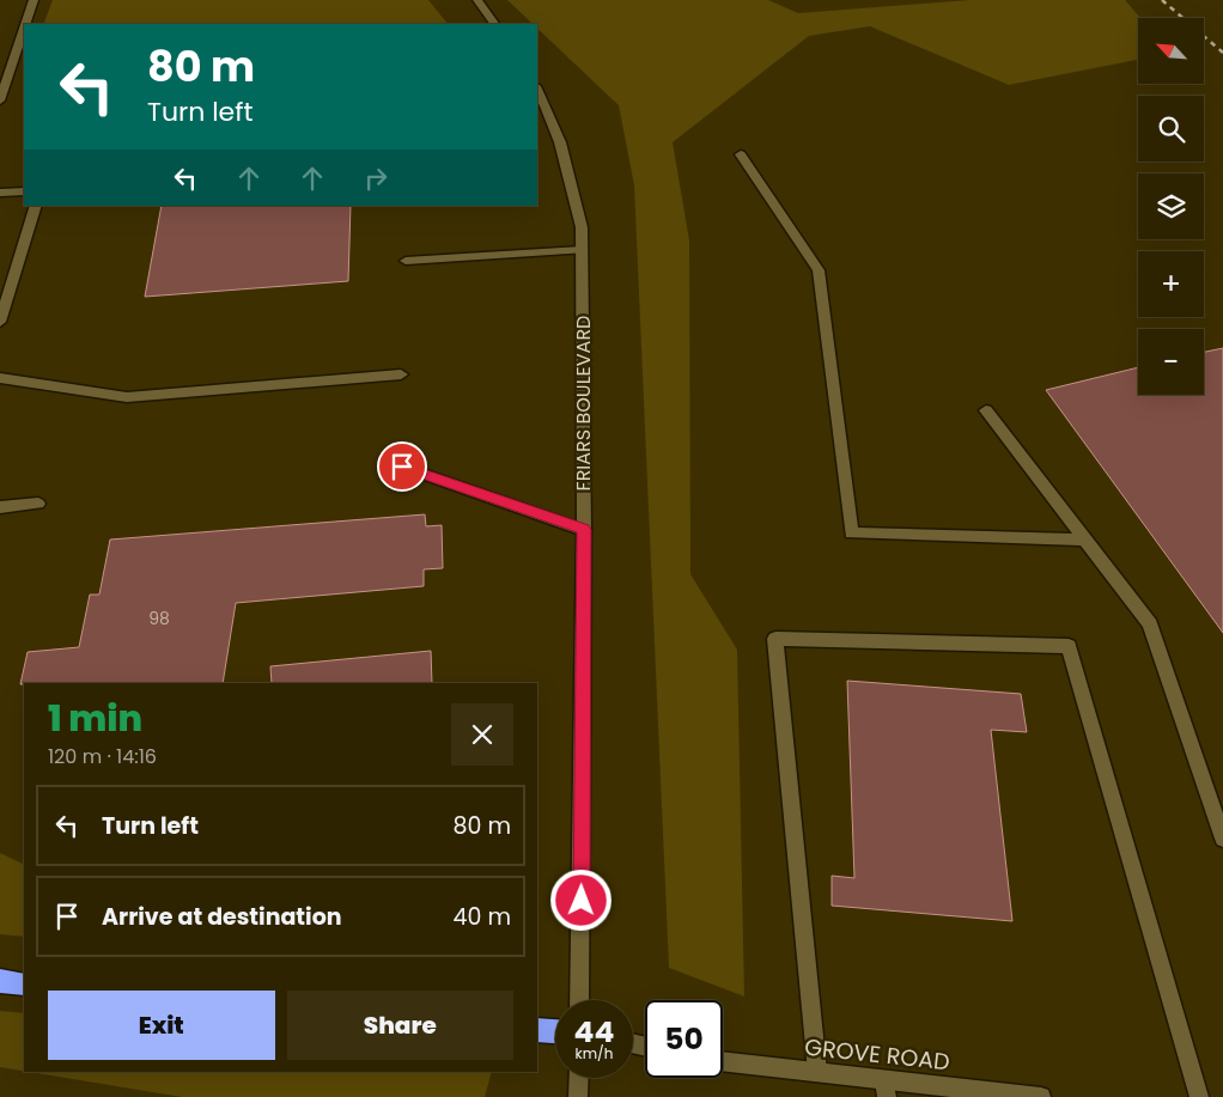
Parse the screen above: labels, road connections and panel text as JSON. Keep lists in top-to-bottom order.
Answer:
{
  "streets": {
    "main road": ["FRIARS BOULEVARD", "GROVE ROAD"]
  },
  "house_numbers": ["98"],
  "north": "top left",
  "page": {
    "map_buttons": ["+", "−"],
    "turn": ["80 m", "Turn left"],
    "heading": ["1 min", "120 m · 14:16"],
    "list": [
      {
        "name": "Turn left",
        "value": "80 m"
      },
      {
        "name": "Arrive at destination",
        "value": "40 m"
      }
    ],
    "buttons": ["Exit", "Share"],
    "speed": "44 km/h",
    "limit": "50"
  }
}
